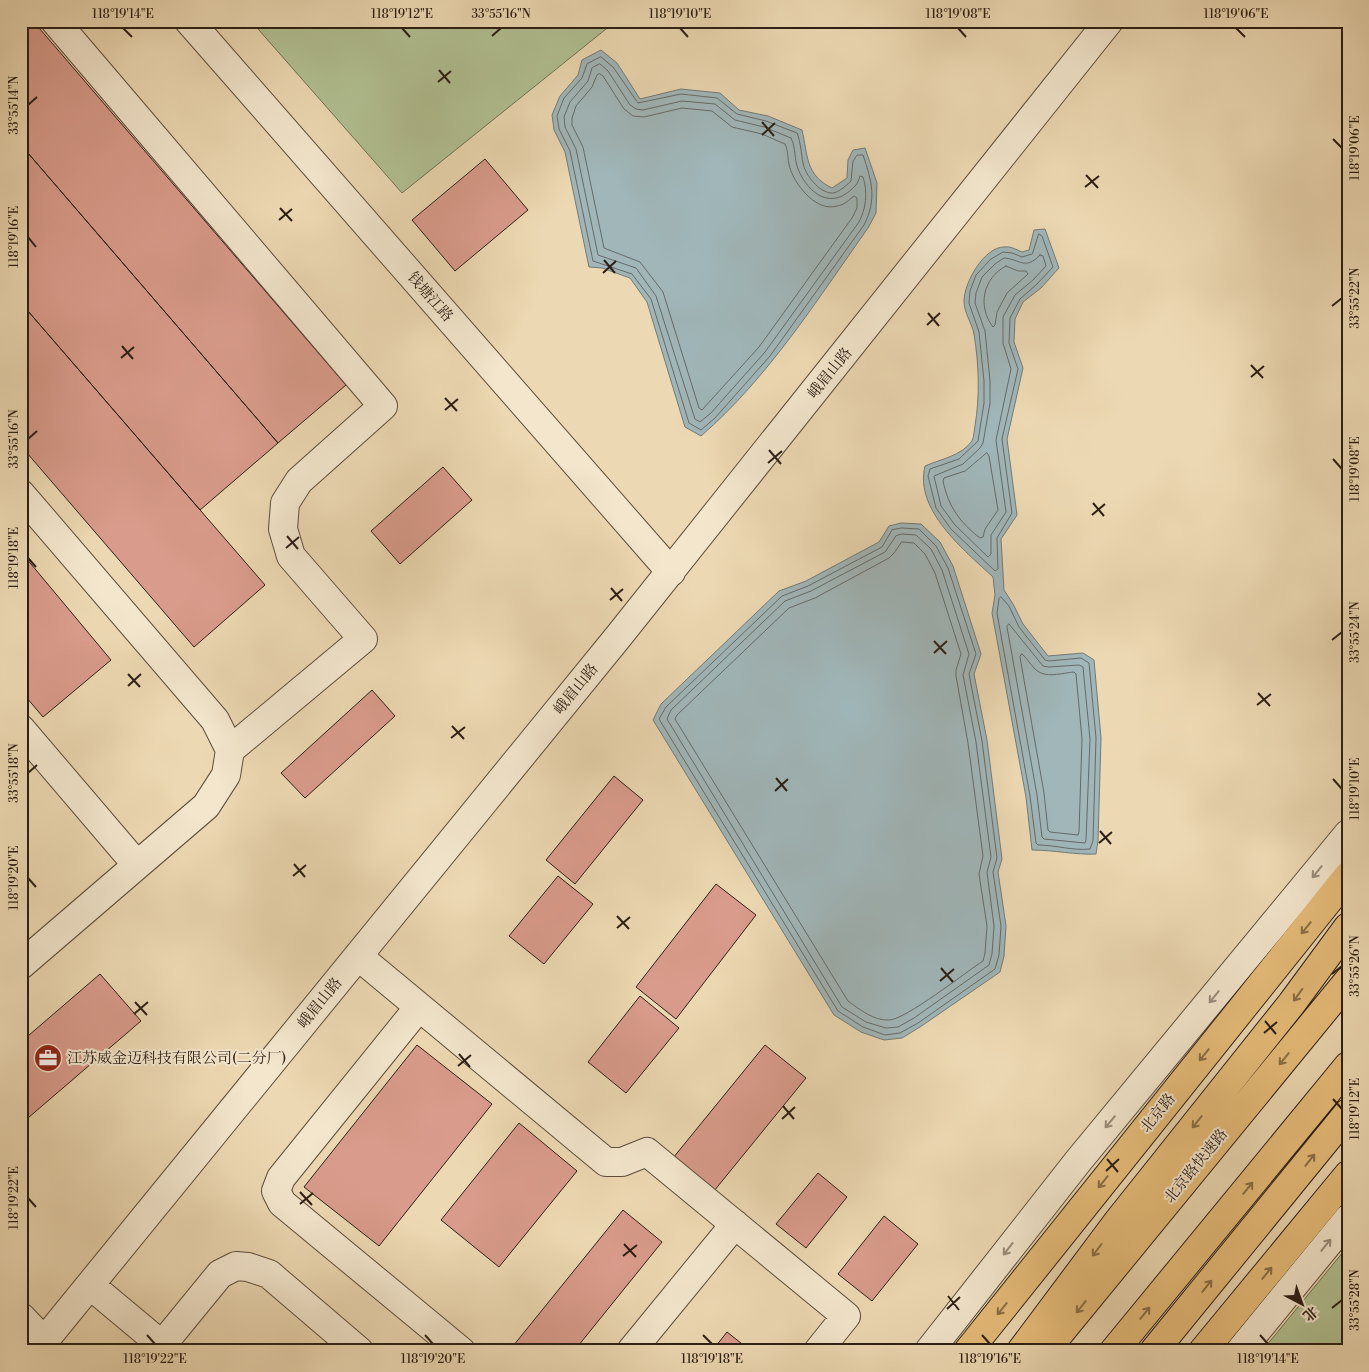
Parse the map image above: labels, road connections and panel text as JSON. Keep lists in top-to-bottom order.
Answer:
{
  "streets": {
    "main road": ["北京路", "北京路快速路"],
    "street": ["钱塘江路", "峨眉山路"]
  },
  "crossings": [
    ["钱塘江路", "峨眉山路"]
  ],
  "places": {
    "office": ["江苏威金迈科技有限公司(二分厂)"]
  },
  "north": "bottom right",
  "coordinates": [
    "118°19'14\"E",
    "118°19'12\"E",
    "33°55'16\"N",
    "118°19'10\"E",
    "118°19'08\"E",
    "118°19'06\"E",
    "33°55'14\"N",
    "118°19'16\"E",
    "33°55'22\"N",
    "118°19'18\"E",
    "33°55'24\"N",
    "33°55'18\"N",
    "118°19'20\"E",
    "33°55'26\"N",
    "118°19'22\"E",
    "33°55'28\"N"
  ]
}
